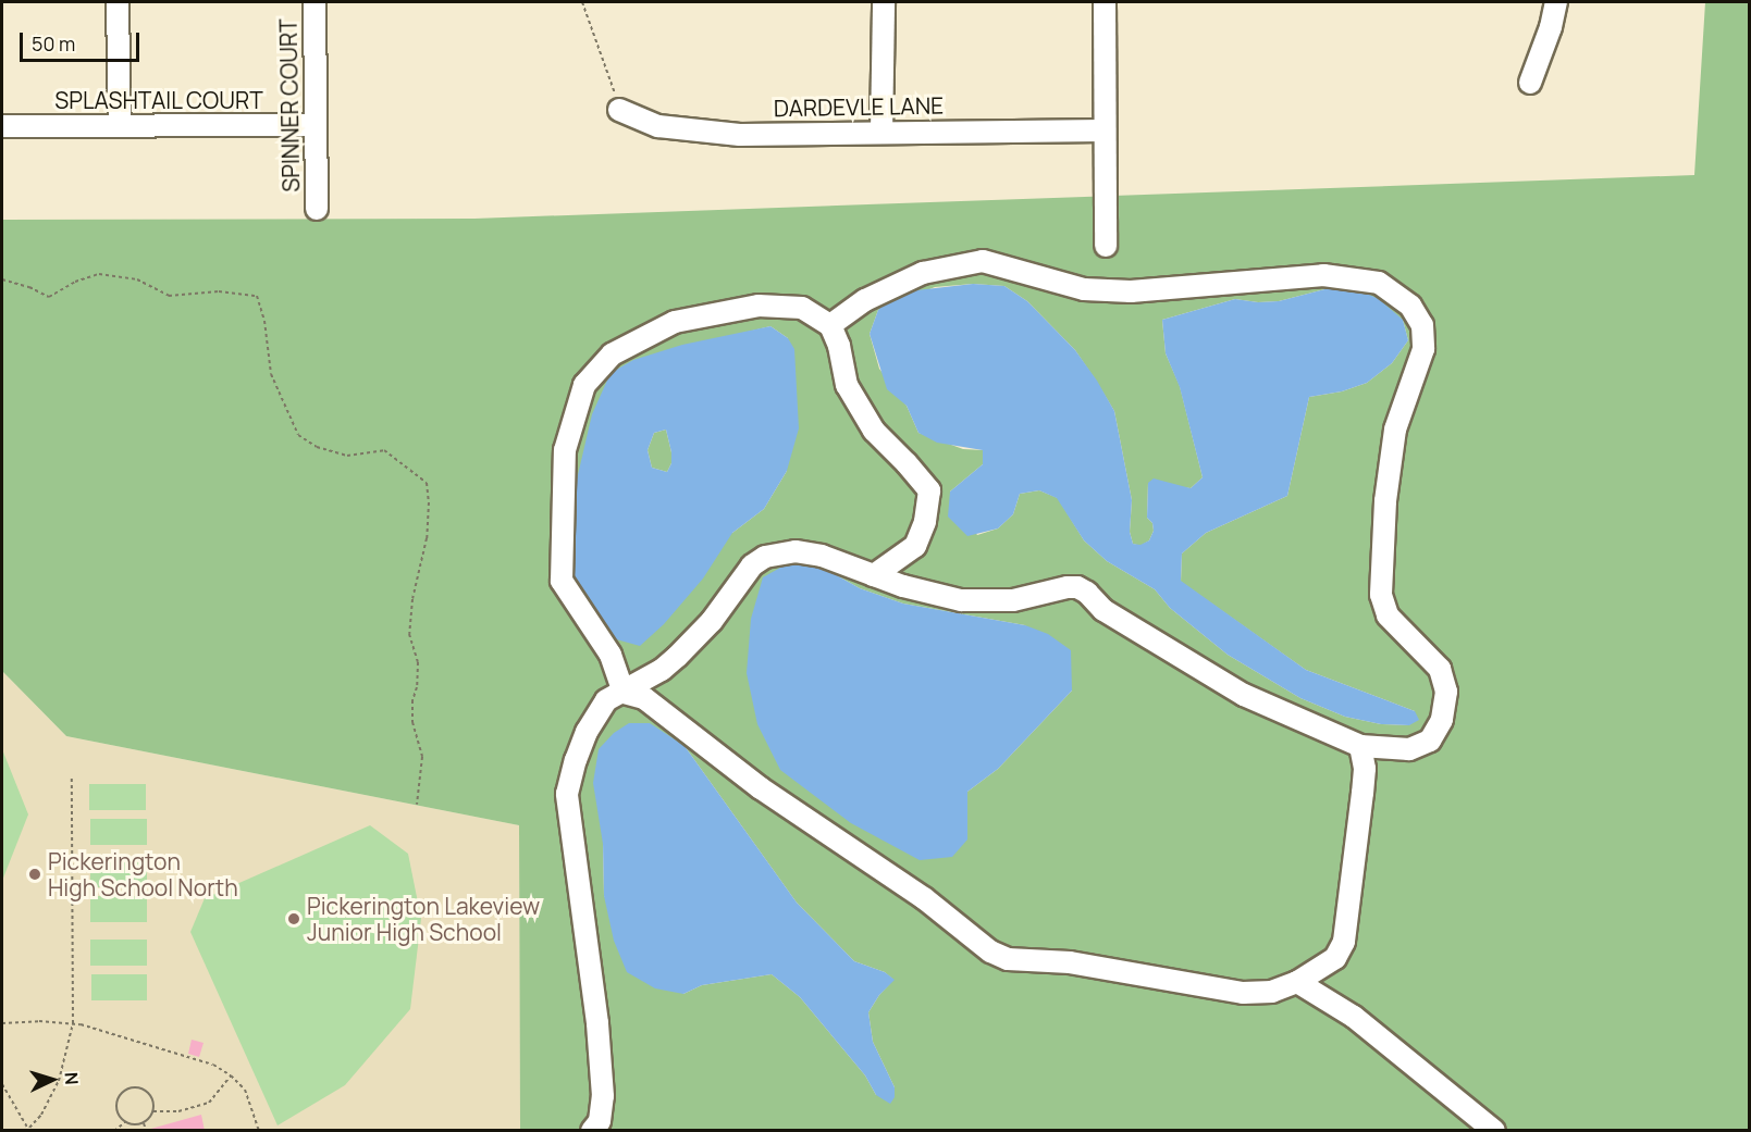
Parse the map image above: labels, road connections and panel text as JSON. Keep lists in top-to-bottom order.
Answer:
{
  "streets": {
    "street": ["SPLASHTAIL COURT", "SPINNER COURT", "DARDEVLE LANE"]
  },
  "crossings": [
    ["SPLASHTAIL COURT", "SPINNER COURT"]
  ],
  "places": ["Pickerington High School North", "Pickerington Lakeview Junior High School"],
  "scale_bar": "50 m",
  "north": "right"
}
